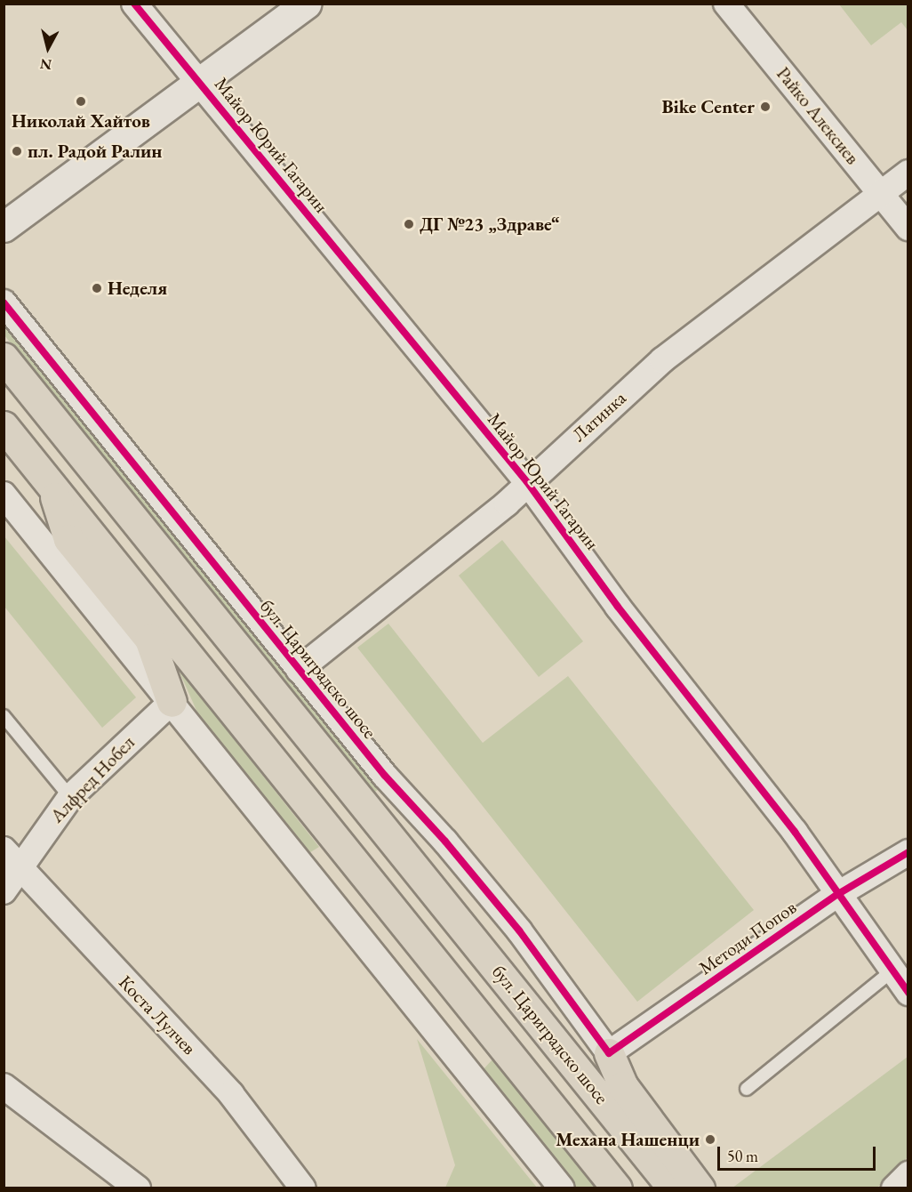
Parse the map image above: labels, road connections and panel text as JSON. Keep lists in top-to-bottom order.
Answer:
{
  "streets": {
    "highway": ["бул. Цариградско шосе"],
    "street": [
      "Райко Алексиев",
      "Майор Юрий Гагарин",
      "Латинка",
      "Алфред Нобел",
      "Методи Попов",
      "Коста Лулчев"
    ]
  },
  "crossings": [
    ["Райко Алексиев", "Латинка"],
    ["Майор Юрий Гагарин", "Латинка"],
    ["Майор Юрий Гагарин", "Методи Попов"],
    ["Латинка", "бул. Цариградско шосе"],
    ["бул. Цариградско шосе", "Методи Попов"],
    ["Алфред Нобел", "Коста Лулчев"]
  ],
  "places": [
    "Николай Хайтов",
    "Bike Center",
    "пл. Радой Ралин",
    "ДГ №23 „Здраве“",
    "Неделя",
    "Механа Нашенци"
  ],
  "scale_bar": "50 m",
  "north": "bottom"
}
